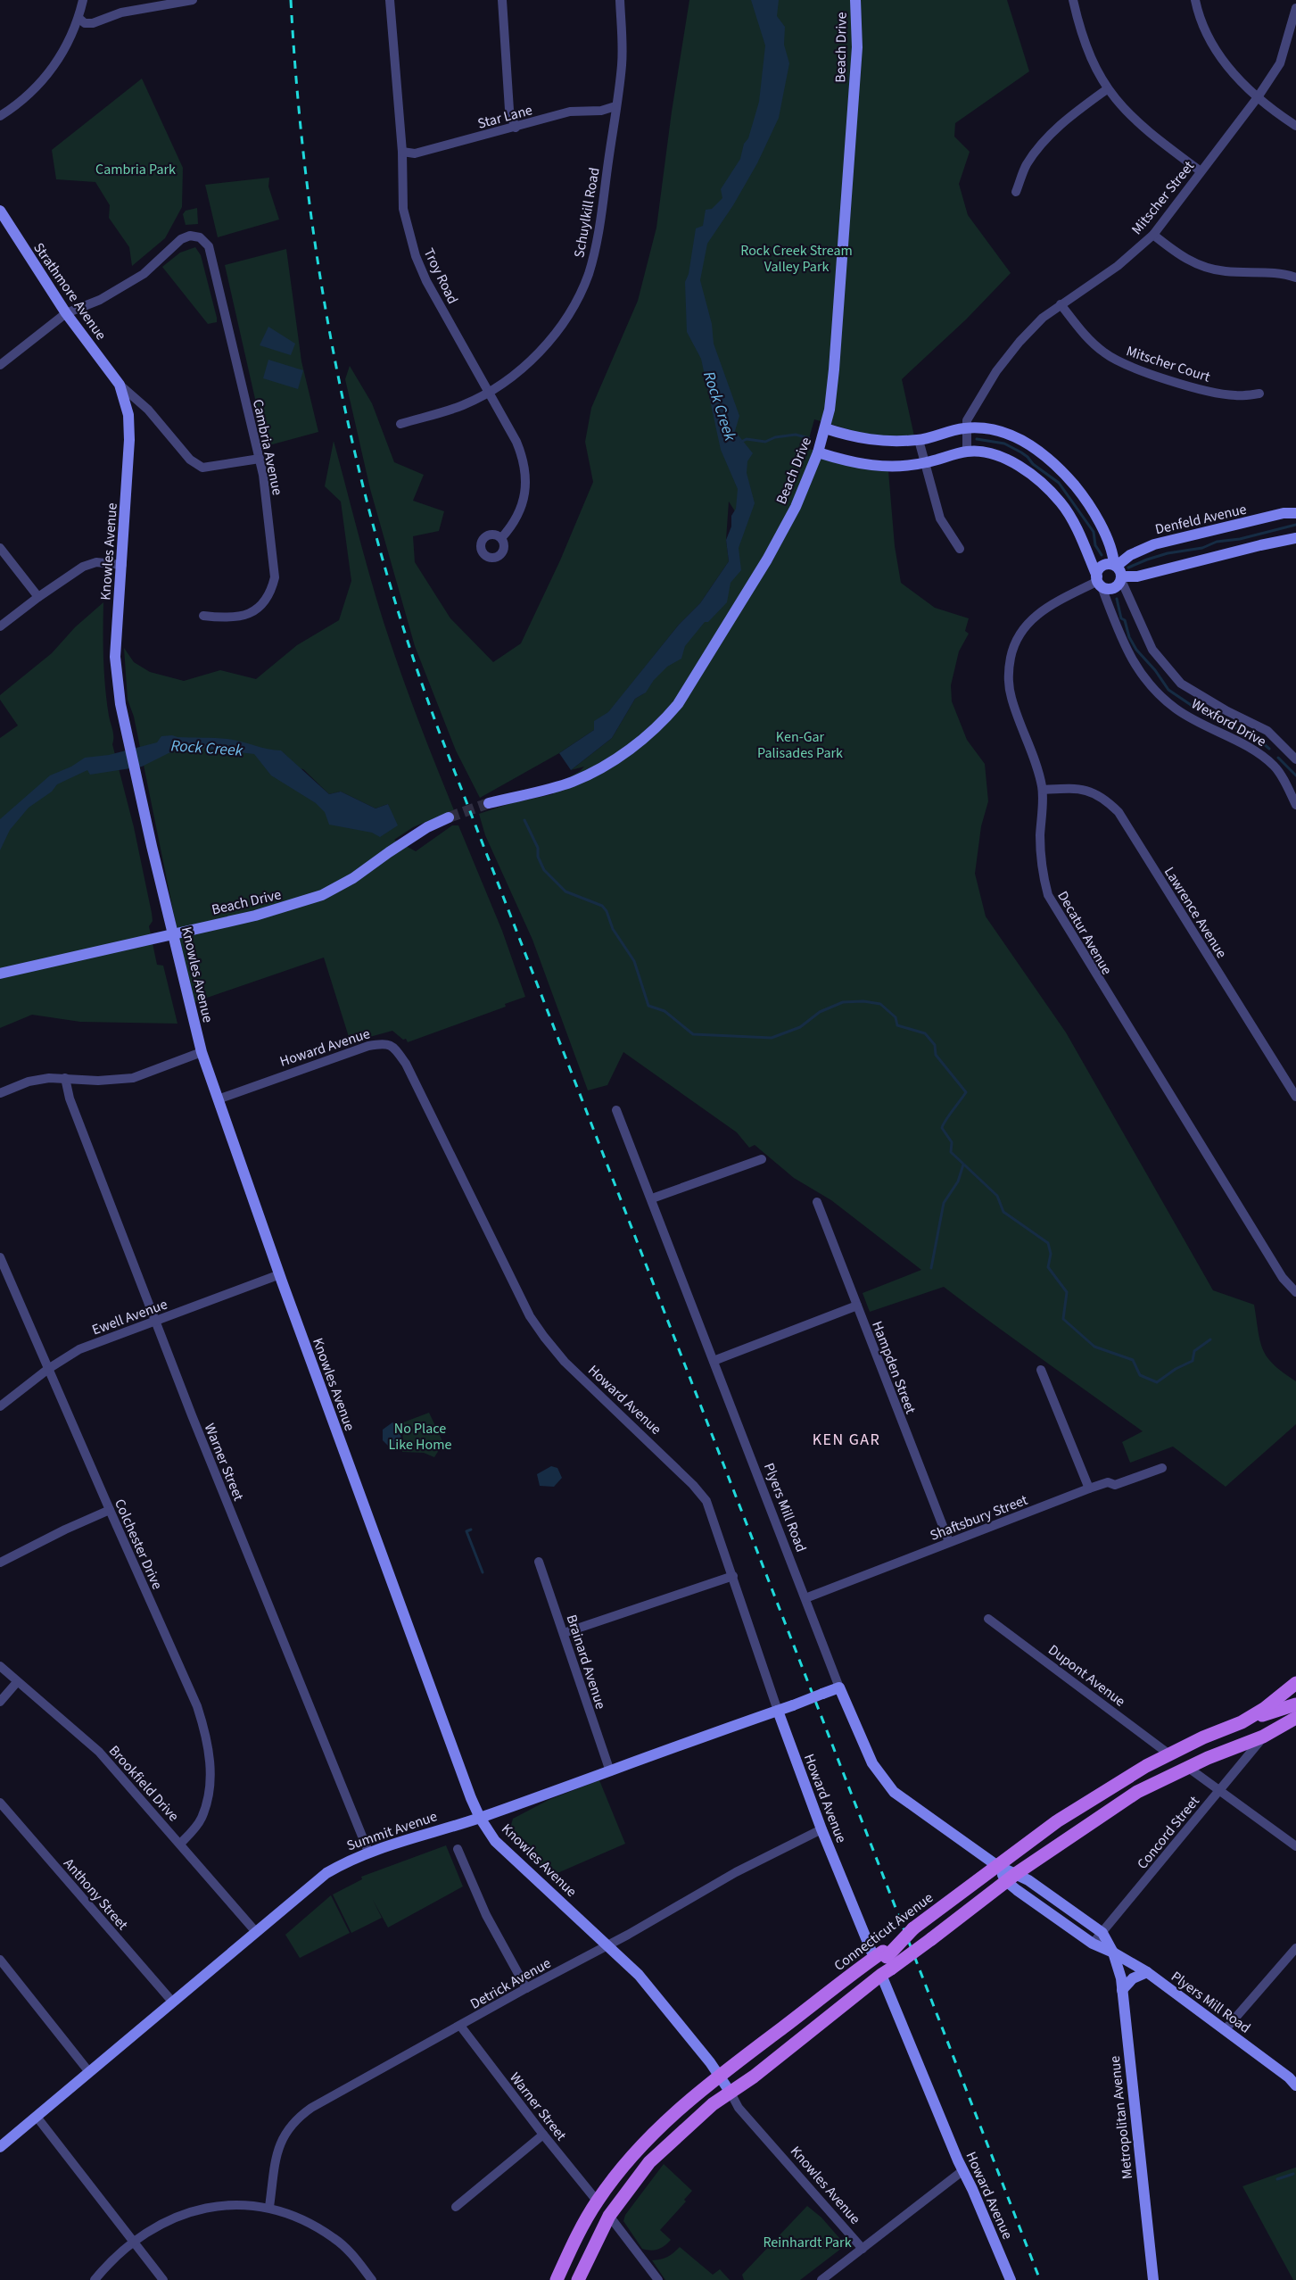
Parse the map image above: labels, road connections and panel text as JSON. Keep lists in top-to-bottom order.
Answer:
{
  "streets": {
    "main road": ["Connecticut Avenue"],
    "street": [
      "Beach Drive",
      "Star Lane",
      "Mitscher Street",
      "Schuylkill Road",
      "Troy Road",
      "Strathmore Avenue",
      "Mitscher Court",
      "Cambria Avenue",
      "Denfeld Avenue",
      "Knowles Avenue",
      "Wexford Drive",
      "Lawrence Avenue",
      "Decatur Avenue",
      "Howard Avenue",
      "Ewell Avenue",
      "Hampden Street",
      "Warner Street",
      "Plyers Mill Road",
      "Shaftsbury Street",
      "Colchester Drive",
      "Brainard Avenue",
      "Dupont Avenue",
      "Brookfield Drive",
      "Summit Avenue",
      "Concord Street",
      "Anthony Street",
      "Detrick Avenue",
      "Metropolitan Avenue"
    ]
  },
  "crossings": [
    ["Beach Drive", "Knowles Avenue"],
    ["Beach Drive", "Wexford Drive"],
    ["Star Lane", "Schuylkill Road"],
    ["Star Lane", "Troy Road"],
    ["Mitscher Street", "Mitscher Court"],
    ["Mitscher Street", "Wexford Drive"],
    ["Schuylkill Road", "Troy Road"],
    ["Strathmore Avenue", "Cambria Avenue"],
    ["Strathmore Avenue", "Knowles Avenue"],
    ["Denfeld Avenue", "Wexford Drive"],
    ["Denfeld Avenue", "Decatur Avenue"],
    ["Knowles Avenue", "Howard Avenue"],
    ["Knowles Avenue", "Ewell Avenue"],
    ["Knowles Avenue", "Summit Avenue"],
    ["Knowles Avenue", "Connecticut Avenue"],
    ["Knowles Avenue", "Detrick Avenue"],
    ["Wexford Drive", "Decatur Avenue"],
    ["Lawrence Avenue", "Decatur Avenue"],
    ["Howard Avenue", "Summit Avenue"],
    ["Howard Avenue", "Connecticut Avenue"],
    ["Howard Avenue", "Detrick Avenue"],
    ["Ewell Avenue", "Warner Street"],
    ["Ewell Avenue", "Colchester Drive"],
    ["Hampden Street", "Shaftsbury Street"],
    ["Warner Street", "Summit Avenue"],
    ["Warner Street", "Connecticut Avenue"],
    ["Warner Street", "Detrick Avenue"],
    ["Plyers Mill Road", "Shaftsbury Street"],
    ["Plyers Mill Road", "Summit Avenue"],
    ["Plyers Mill Road", "Concord Street"],
    ["Plyers Mill Road", "Connecticut Avenue"],
    ["Plyers Mill Road", "Metropolitan Avenue"],
    ["Colchester Drive", "Brookfield Drive"],
    ["Brainard Avenue", "Summit Avenue"],
    ["Dupont Avenue", "Connecticut Avenue"],
    ["Brookfield Drive", "Summit Avenue"],
    ["Summit Avenue", "Anthony Street"],
    ["Concord Street", "Connecticut Avenue"]
  ],
  "districts": ["KEN GAR"],
  "water": ["Rock Creek"],
  "parks": [
    "Cambria Park",
    "Rock Creek Stream Valley Park",
    "Ken-Gar Palisades Park",
    "No Place Like Home",
    "Reinhardt Park"
  ]
}
